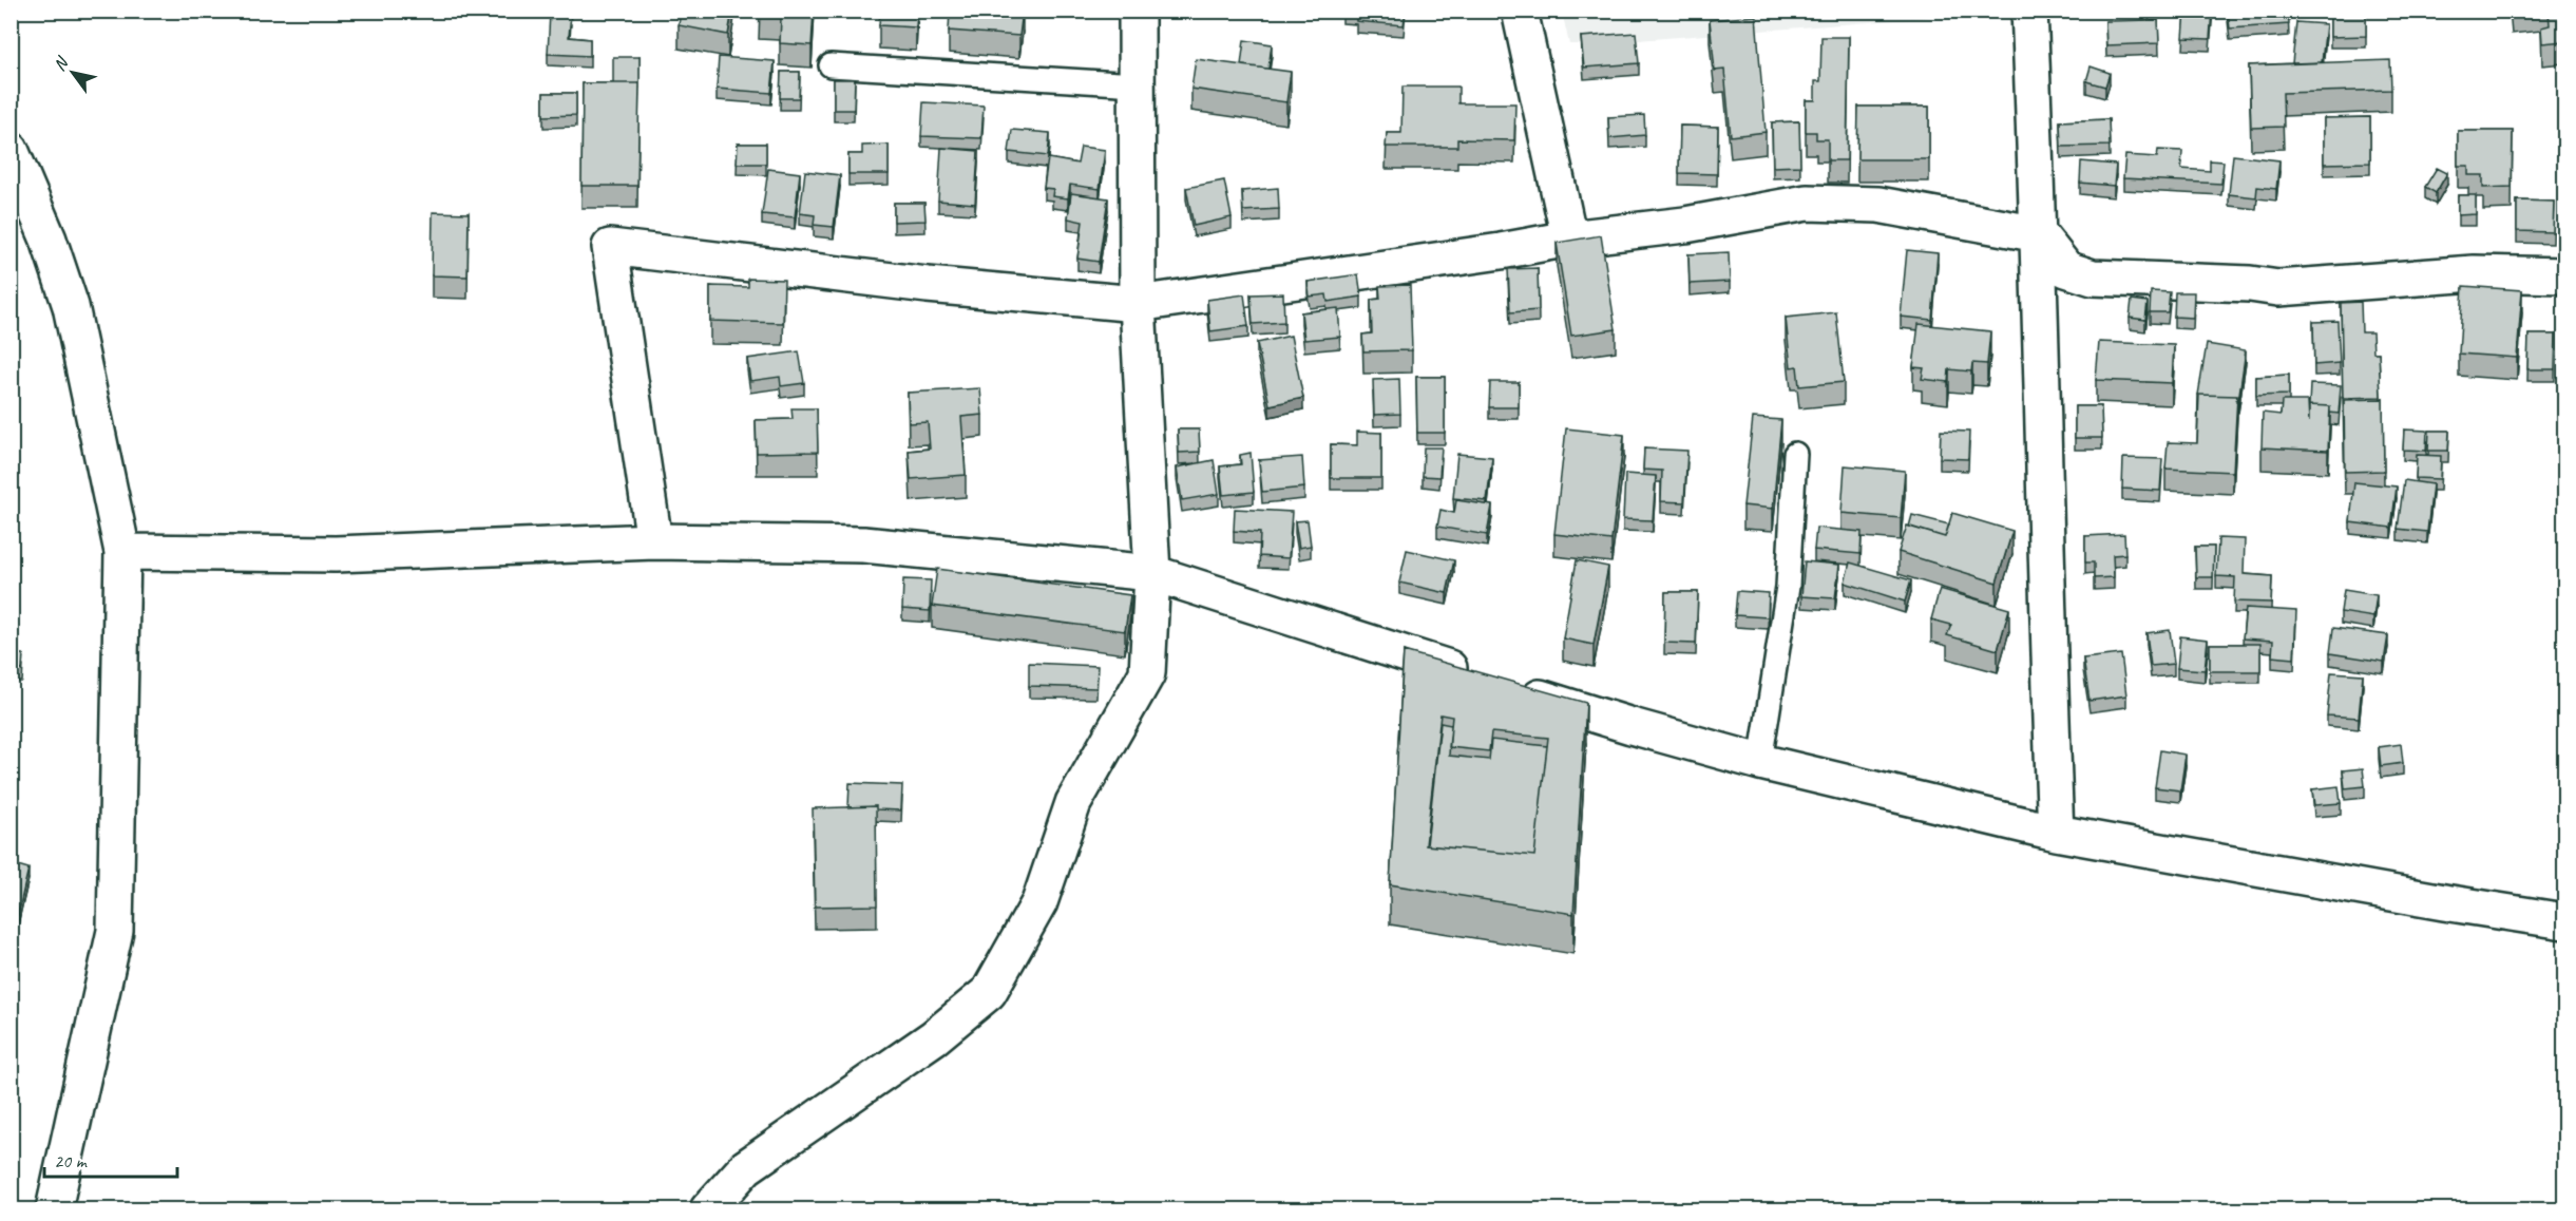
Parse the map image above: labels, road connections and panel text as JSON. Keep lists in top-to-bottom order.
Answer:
{
  "scale_bar": "20 m",
  "north": "top left"
}
